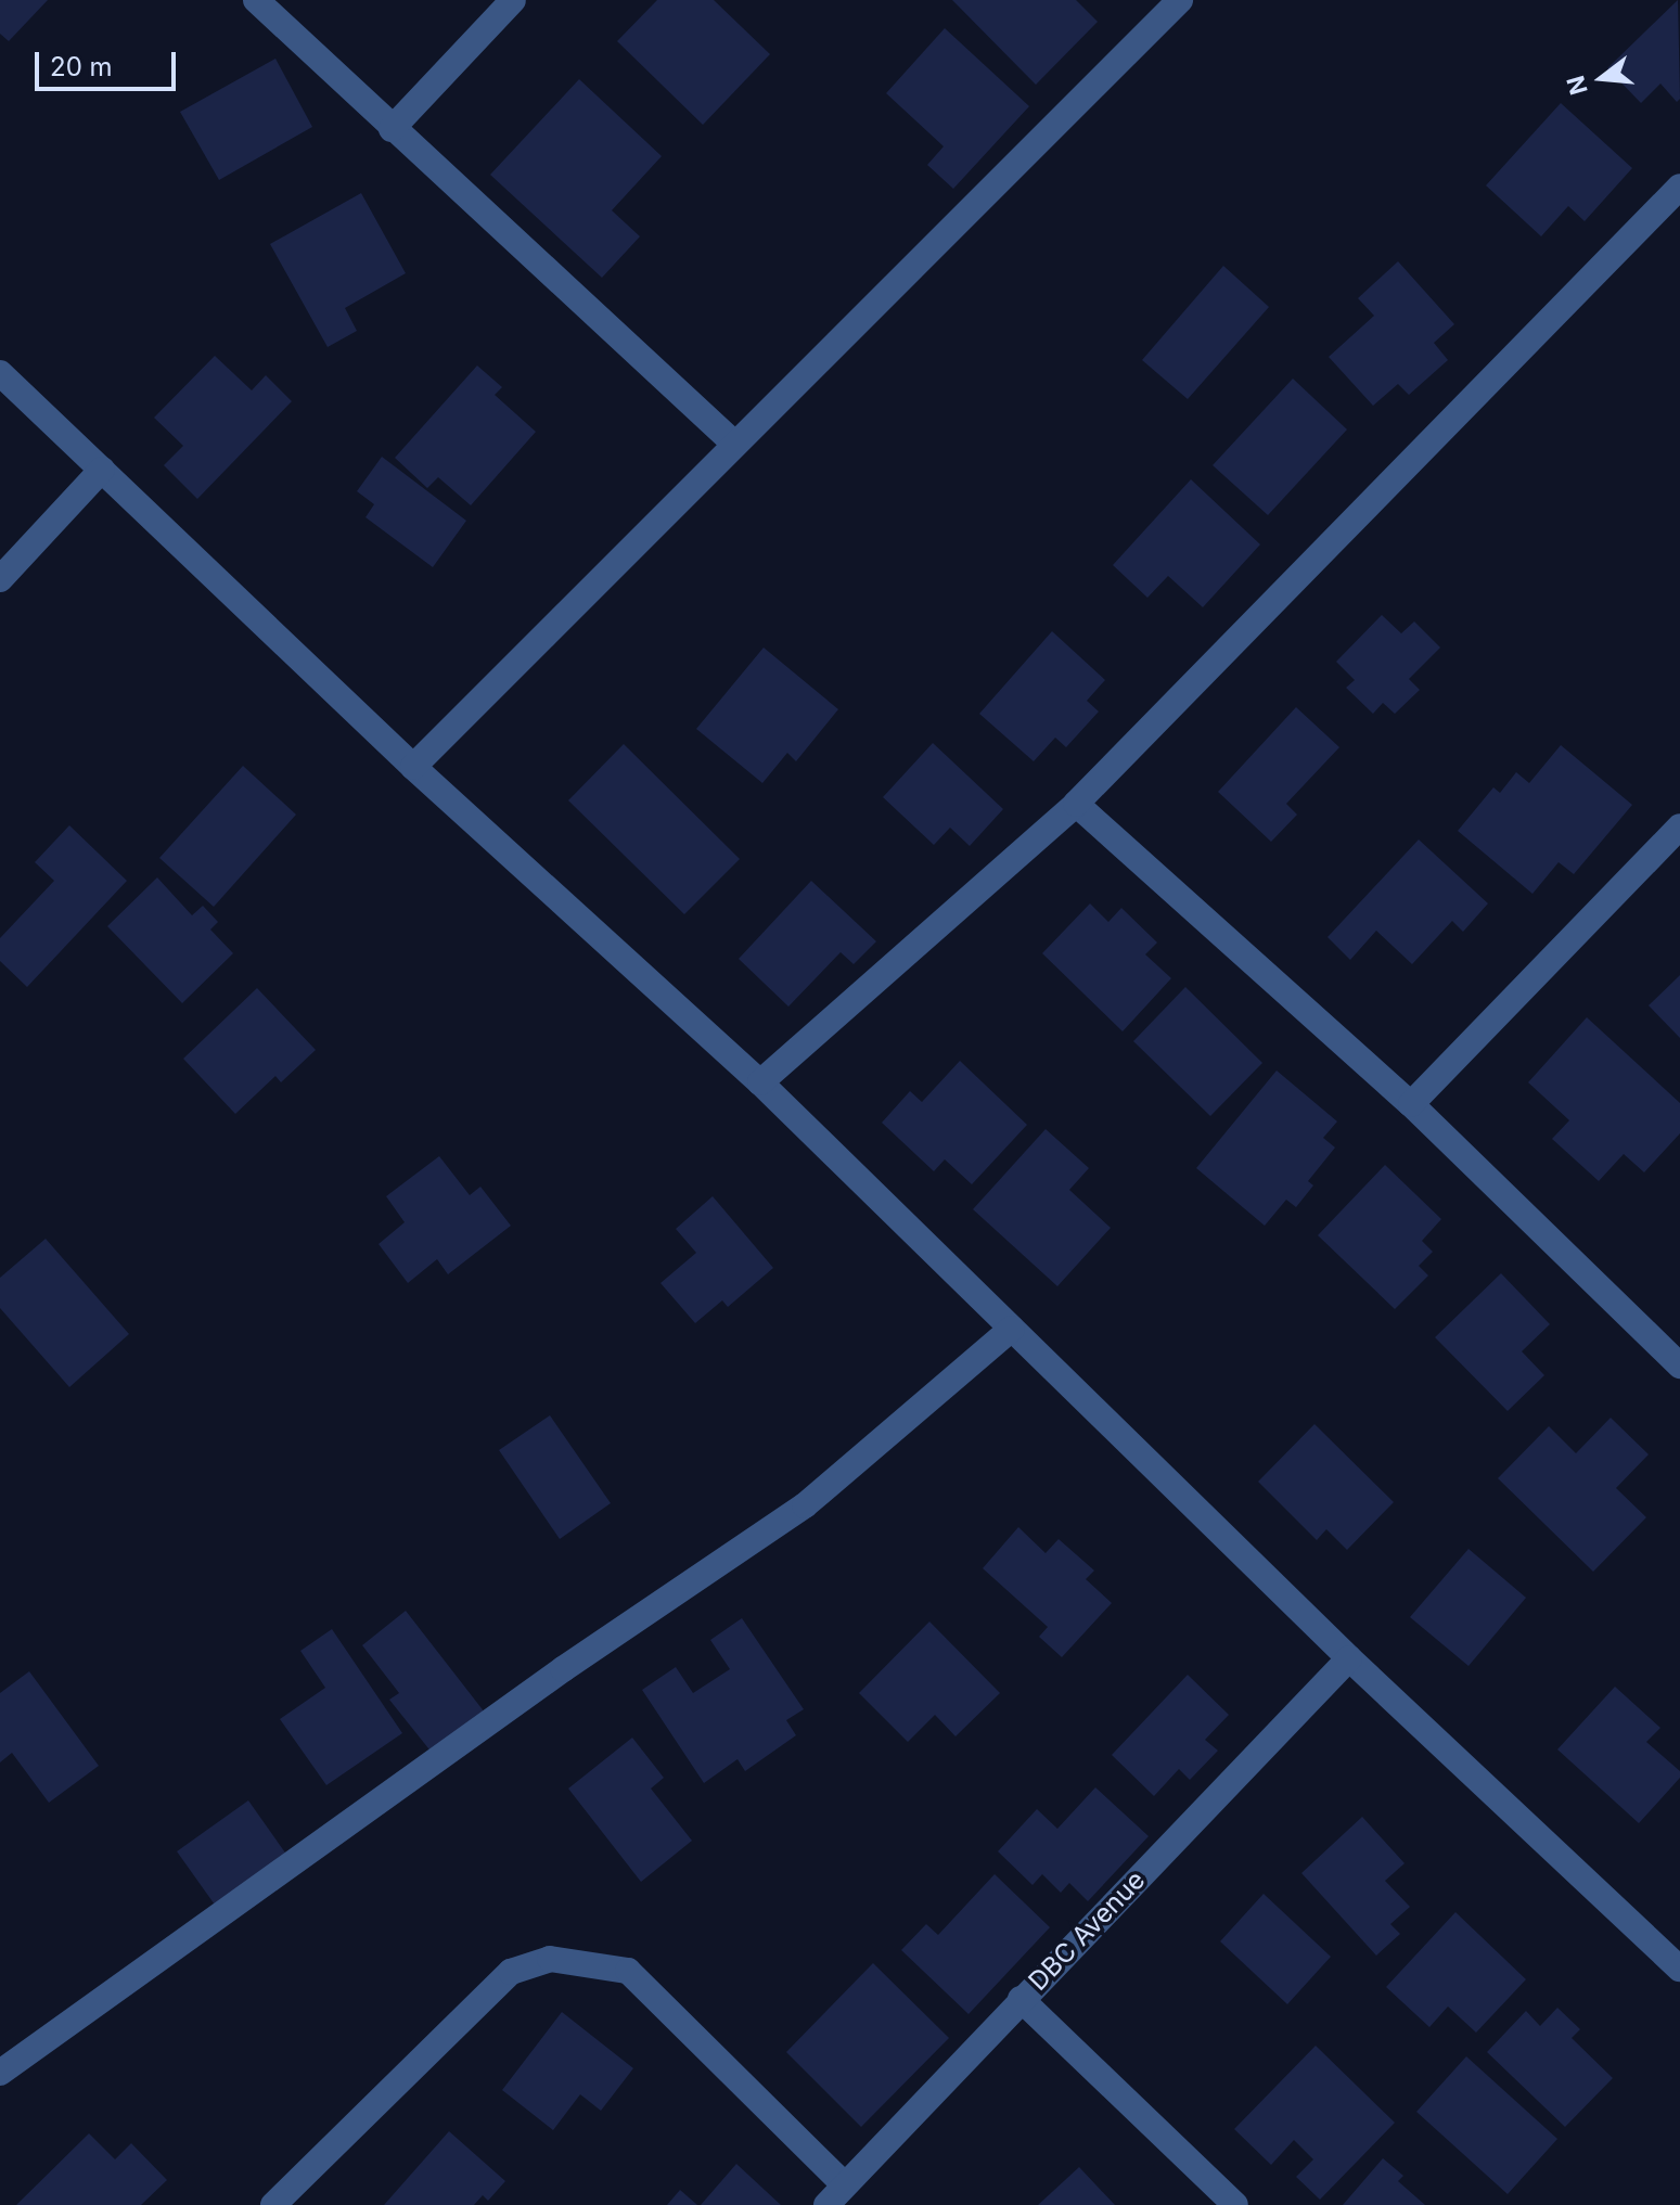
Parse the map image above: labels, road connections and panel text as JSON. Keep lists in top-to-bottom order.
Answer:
{
  "streets": {
    "street": ["DBC Avenue"]
  },
  "scale_bar": "20 m",
  "north": "left"
}
